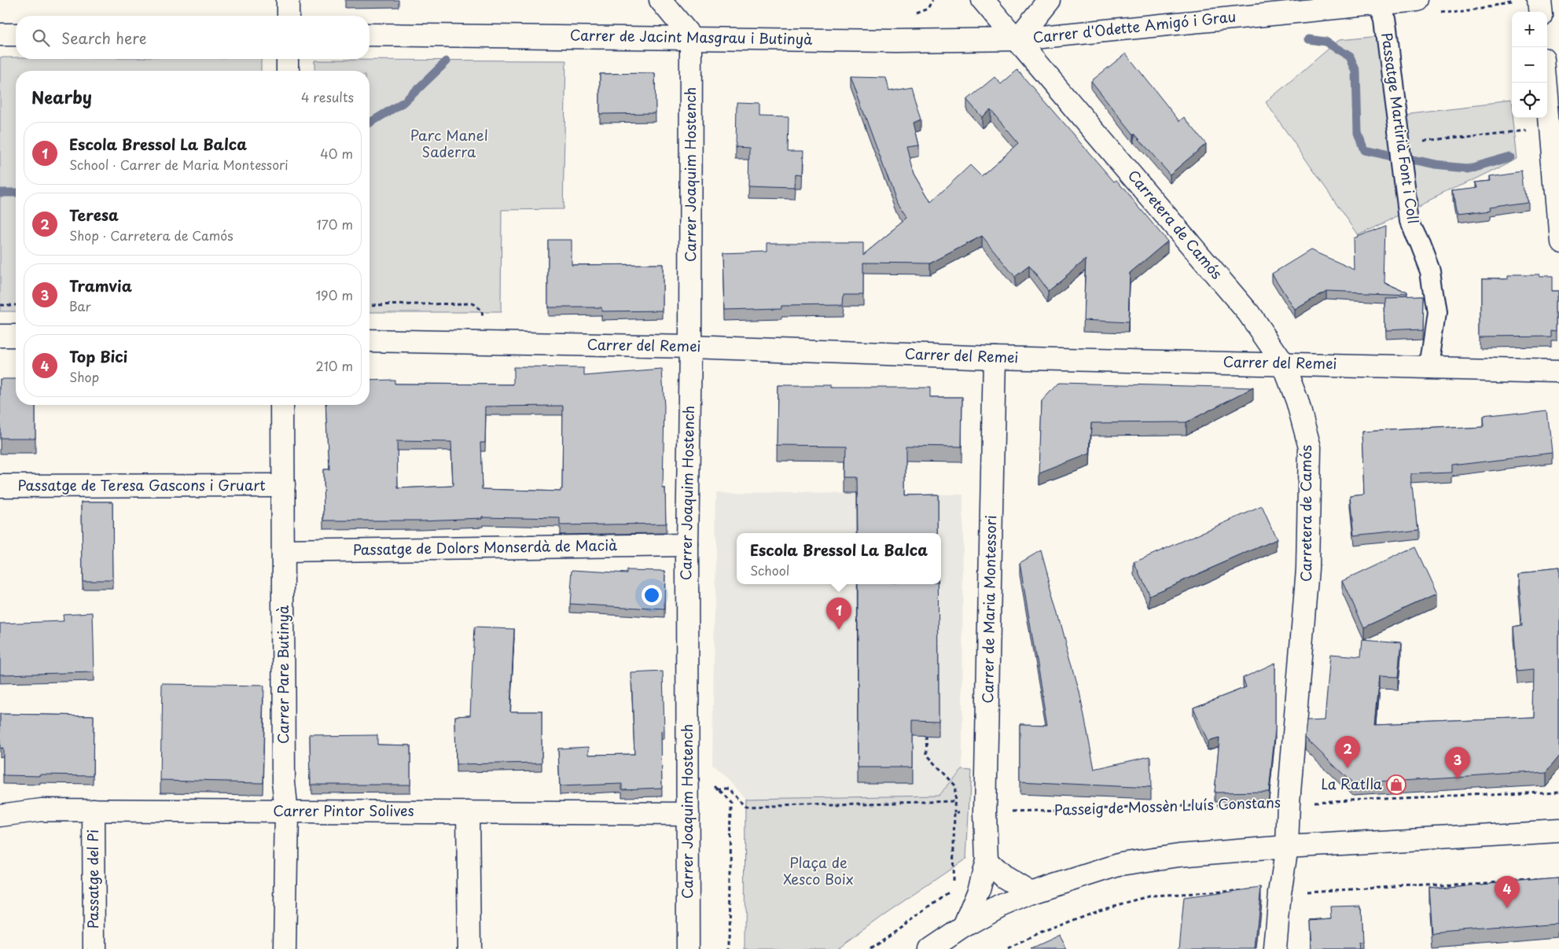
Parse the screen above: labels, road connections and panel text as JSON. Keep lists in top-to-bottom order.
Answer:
{
  "streets": {
    "street": [
      "Carrer d'Odette Amigó i Grau",
      "Carrer de Jacint Masgrau i Butinyà",
      "Passatge Martirià Font i Coll",
      "Carrer Joaquim Hostench",
      "Carretera de Camós",
      "Carrer del Remei",
      "Passatge de Teresa Gascons i Gruart",
      "Passatge de Dolors Monserdà de Macià",
      "Carrer de Maria Montessori",
      "Carrer Pare Butinyà",
      "Carrer Pintor Solives",
      "Passatge del Pi"
    ],
    "path": ["Passeig de Mossèn Lluís Constans"]
  },
  "crossings": [
    ["Carrer d'Odette Amigó i Grau", "Carrer de Jacint Masgrau i Butinyà"],
    ["Carrer d'Odette Amigó i Grau", "Passatge Martirià Font i Coll"],
    ["Carrer d'Odette Amigó i Grau", "Carretera de Camós"],
    ["Carrer de Jacint Masgrau i Butinyà", "Carrer Joaquim Hostench"],
    ["Carrer de Jacint Masgrau i Butinyà", "Carretera de Camós"],
    ["Passatge Martirià Font i Coll", "Carrer del Remei"],
    ["Carrer Joaquim Hostench", "Carrer del Remei"],
    ["Carrer Joaquim Hostench", "Passatge de Dolors Monserdà de Macià"],
    ["Carrer Joaquim Hostench", "Carrer Pintor Solives"],
    ["Carretera de Camós", "Carrer del Remei"],
    ["Carretera de Camós", "Passeig de Mossèn Lluís Constans"],
    ["Carrer del Remei", "Carrer de Maria Montessori"],
    ["Passatge de Teresa Gascons i Gruart", "Carrer Pare Butinyà"],
    ["Passatge de Dolors Monserdà de Macià", "Carrer Pare Butinyà"],
    ["Carrer de Maria Montessori", "Passeig de Mossèn Lluís Constans"],
    ["Carrer Pare Butinyà", "Carrer Pintor Solives"],
    ["Carrer Pintor Solives", "Passatge del Pi"]
  ],
  "parks": ["Parc Manel Saderra", "Plaça de Xesco Boix"],
  "places": {
    "shop": ["La Ratlla"]
  },
  "page": {
    "map_buttons": ["+", "−"],
    "search": "Search here",
    "heading": ["Nearby", "4 results"],
    "list": [
      {
        "mark": "1",
        "name": "Escola Bressol La Balca",
        "note": "School · Carrer de Maria Montessori",
        "value": "40 m"
      },
      {
        "mark": "2",
        "name": "Teresa",
        "note": "Shop · Carretera de Camós",
        "value": "170 m"
      },
      {
        "mark": "3",
        "name": "Tramvia",
        "note": "Bar",
        "value": "190 m"
      },
      {
        "mark": "4",
        "name": "Top Bici",
        "note": "Shop",
        "value": "210 m"
      }
    ],
    "popup": ["Escola Bressol La Balca", "School"],
    "pins": [
      "1",
      "2",
      "3",
      "4"
    ]
  }
}
